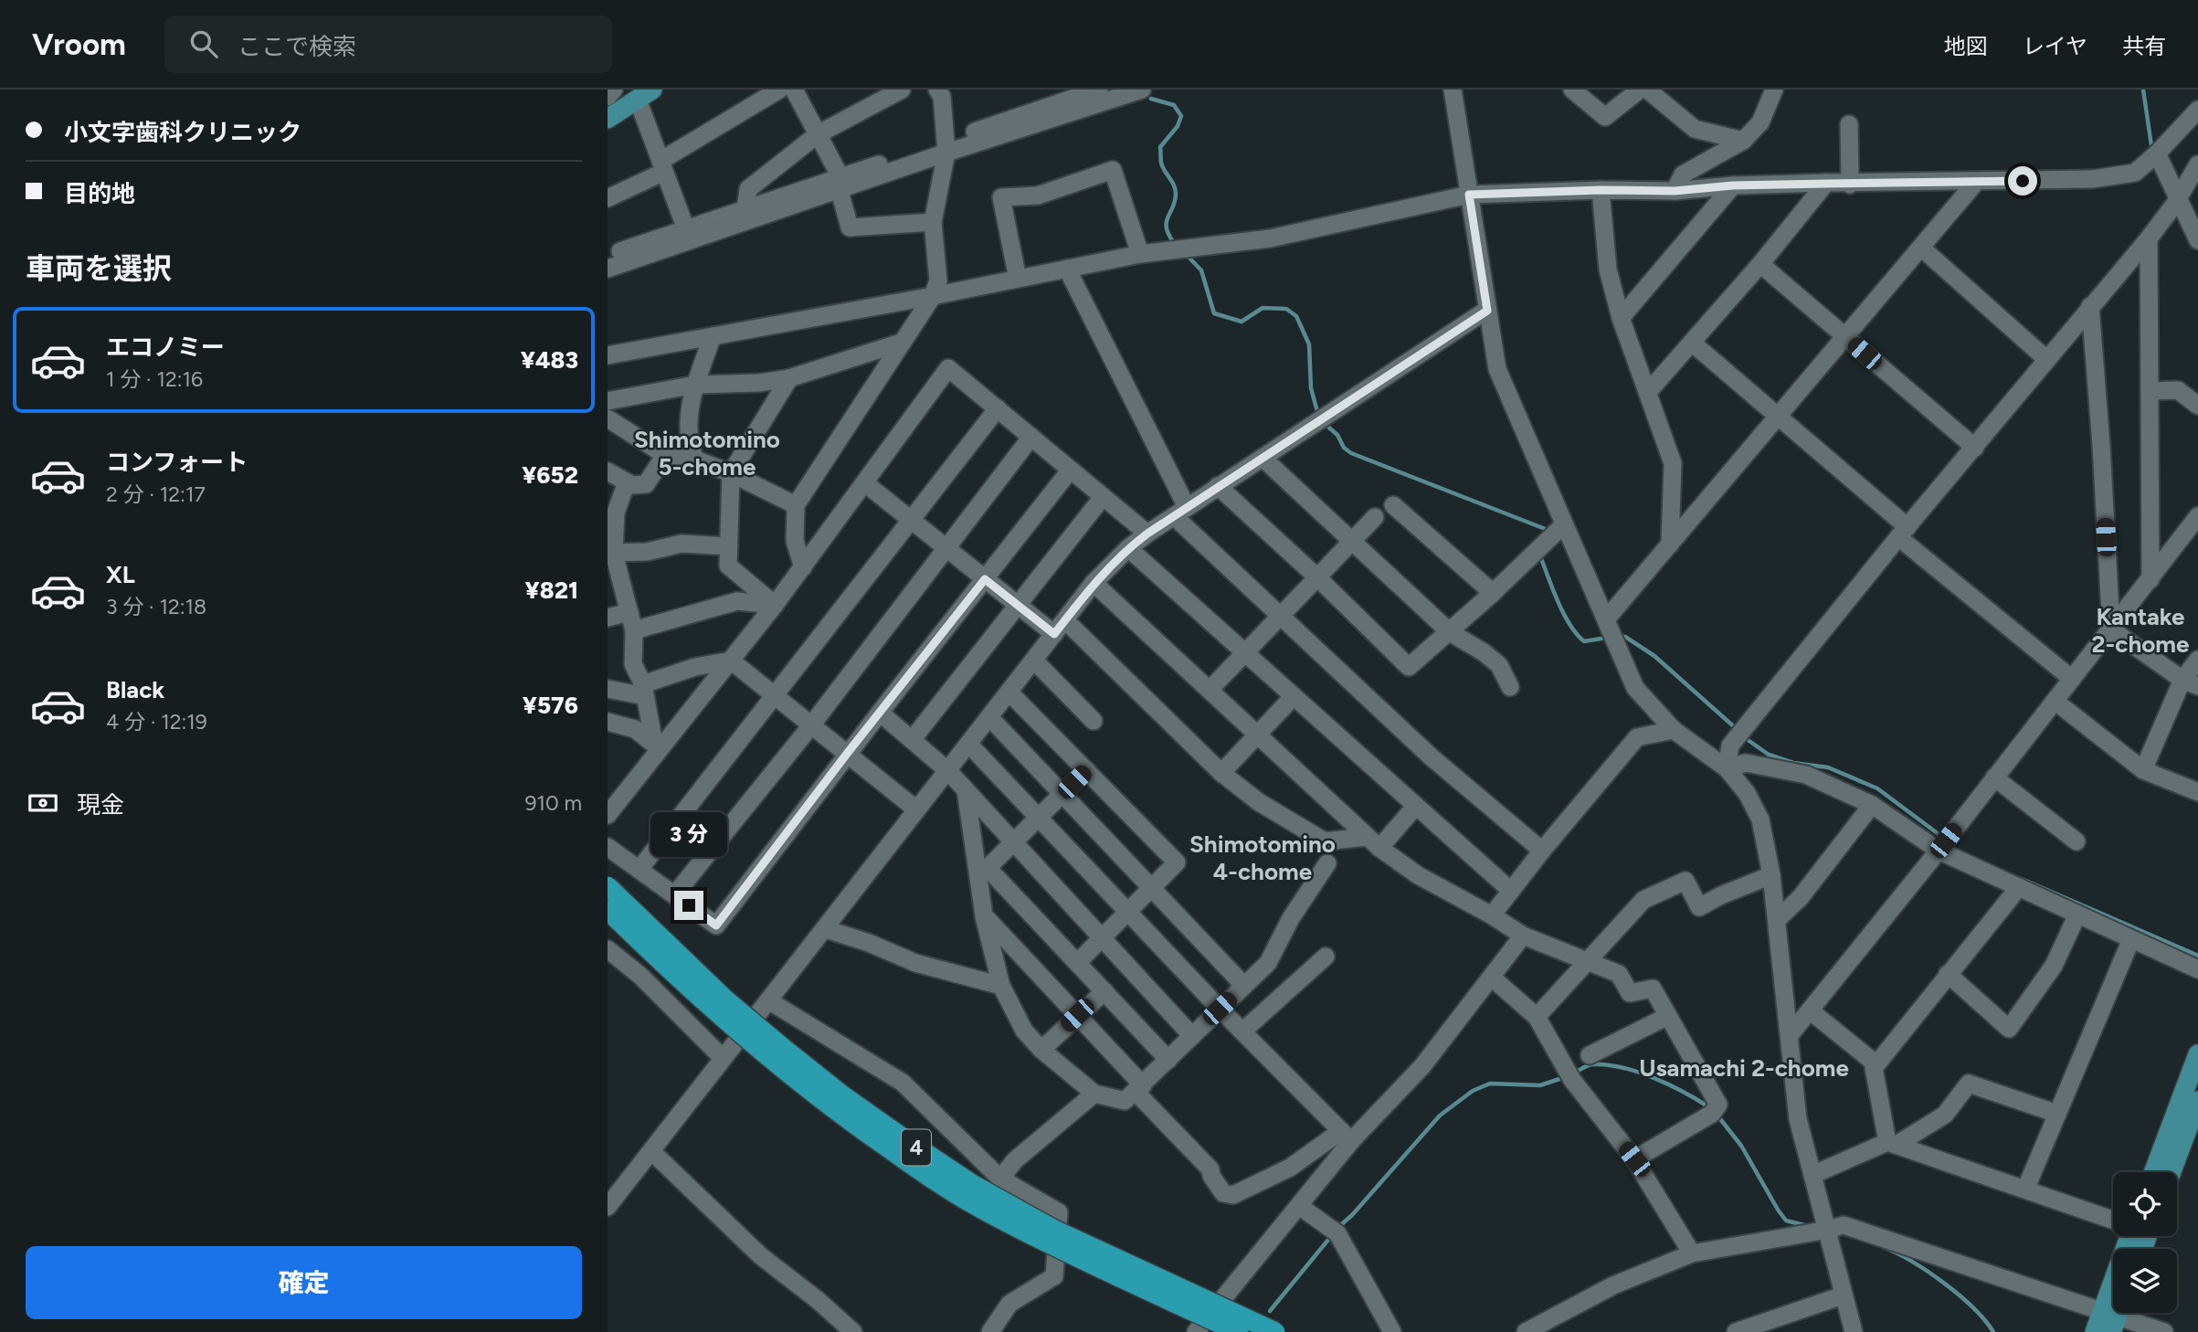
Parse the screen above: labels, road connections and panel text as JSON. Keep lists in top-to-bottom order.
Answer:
{
  "streets": {
    "highway": ["4"]
  },
  "districts": [
    "Shimotomino 5-chome",
    "Kantake 2-chome",
    "Shimotomino 4-chome",
    "Usamachi 2-chome"
  ],
  "page": {
    "header": "Vroom",
    "search": "ここで検索",
    "nav": ["地図", "レイヤ", "共有"],
    "banner": ["小文字歯科クリニック", "目的地"],
    "heading": "車両を選択",
    "list": [
      {
        "name": "エコノミー",
        "note": "1 分 · 12:16",
        "value": "¥483"
      },
      {
        "name": "コンフォート",
        "note": "2 分 · 12:17",
        "value": "¥652"
      },
      {
        "name": "XL",
        "note": "3 分 · 12:18",
        "value": "¥821"
      },
      {
        "name": "Black",
        "note": "4 分 · 12:19",
        "value": "¥576"
      }
    ],
    "pay": ["現金", "910 m"],
    "bubble": "3 分",
    "buttons": "確定"
  }
}
